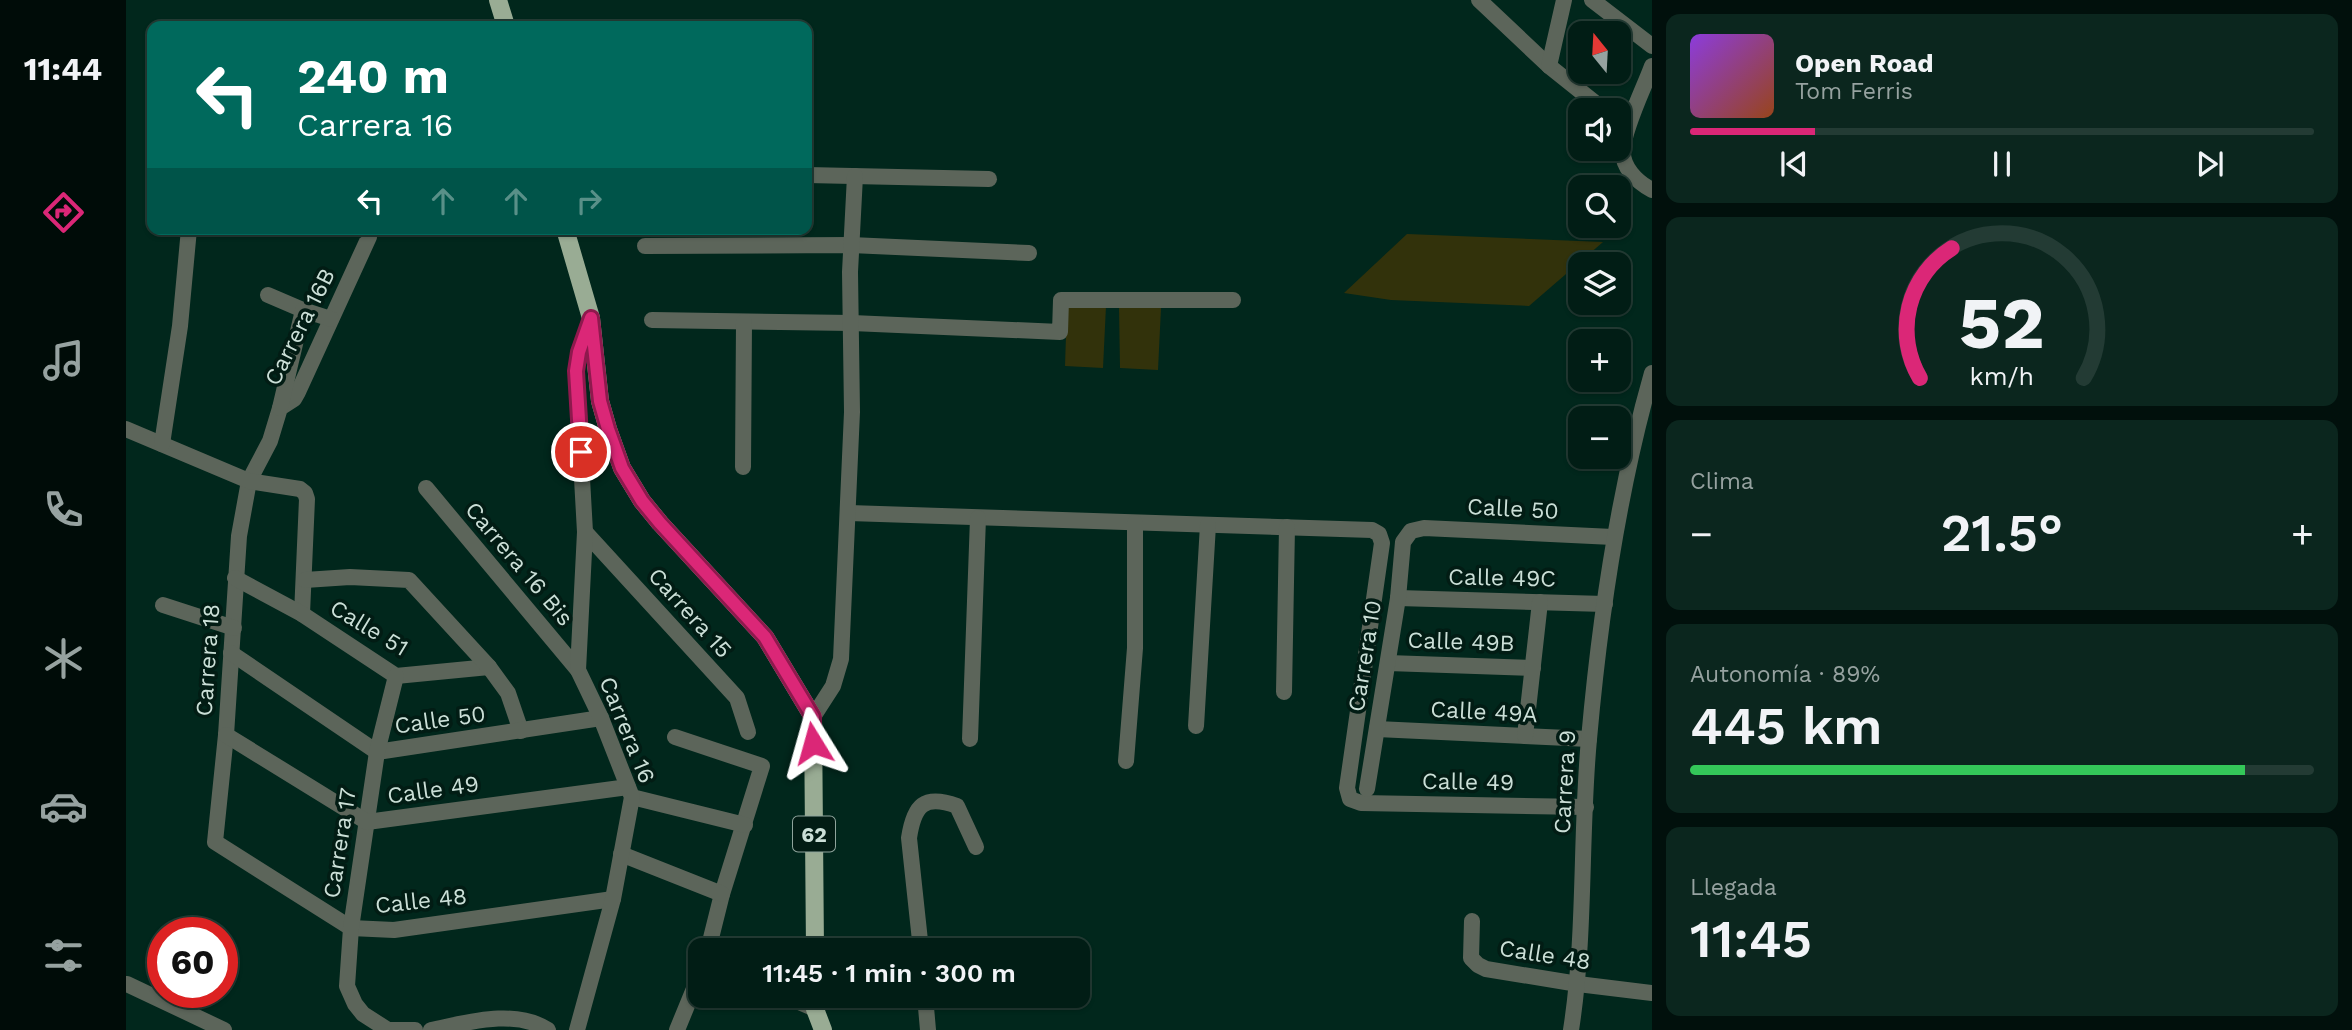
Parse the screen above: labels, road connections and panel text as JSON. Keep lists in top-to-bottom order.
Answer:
{
  "streets": {
    "main road": ["62"],
    "street": [
      "Carrera 16B",
      "Calle 50",
      "Carrera 16 Bis",
      "Calle 49C",
      "Carrera 15",
      "Calle 51",
      "Calle 49B",
      "Carrera 10",
      "Carrera 18",
      "Calle 49A",
      "Carrera 16",
      "Calle 49",
      "Carrera 9",
      "Carrera 17",
      "Calle 48"
    ]
  },
  "crossings": [
    ["Carrera 16B", "Carrera 18"],
    ["Calle 50", "Carrera 10"],
    ["Calle 50", "Carrera 18"],
    ["Calle 50", "Carrera 16"],
    ["Calle 50", "Carrera 9"],
    ["Calle 50", "Carrera 17"],
    ["Carrera 16 Bis", "Carrera 16"],
    ["Calle 49C", "Carrera 10"],
    ["Calle 49C", "Carrera 9"],
    ["Carrera 15", "Carrera 16"],
    ["Calle 51", "Carrera 18"],
    ["Calle 51", "Carrera 17"],
    ["Calle 49B", "Carrera 10"],
    ["Carrera 10", "Calle 49A"],
    ["Carrera 18", "Calle 49"],
    ["Carrera 18", "Calle 48"],
    ["Calle 49A", "Carrera 9"],
    ["Carrera 16", "Calle 49"],
    ["Carrera 16", "Calle 48"],
    ["Calle 49", "Carrera 9"],
    ["Calle 49", "Carrera 17"],
    ["Carrera 9", "Calle 48"],
    ["Carrera 17", "Calle 48"]
  ],
  "north": "top",
  "page": {
    "tabs": "11:44",
    "map_buttons": ["+", "−"],
    "turn": ["240 m", "Carrera 16"],
    "song": ["Open Road", "Tom Ferris"],
    "tile": [
      "Clima",
      ["Autonomía · 89%", "445 km"],
      ["Llegada", "11:45"]
    ],
    "heat": ["−", "21.5°", "+"],
    "limit": "60",
    "trip": "11:45 · 1 min · 300 m",
    "gauge": ["52", "km/h"]
  }
}
